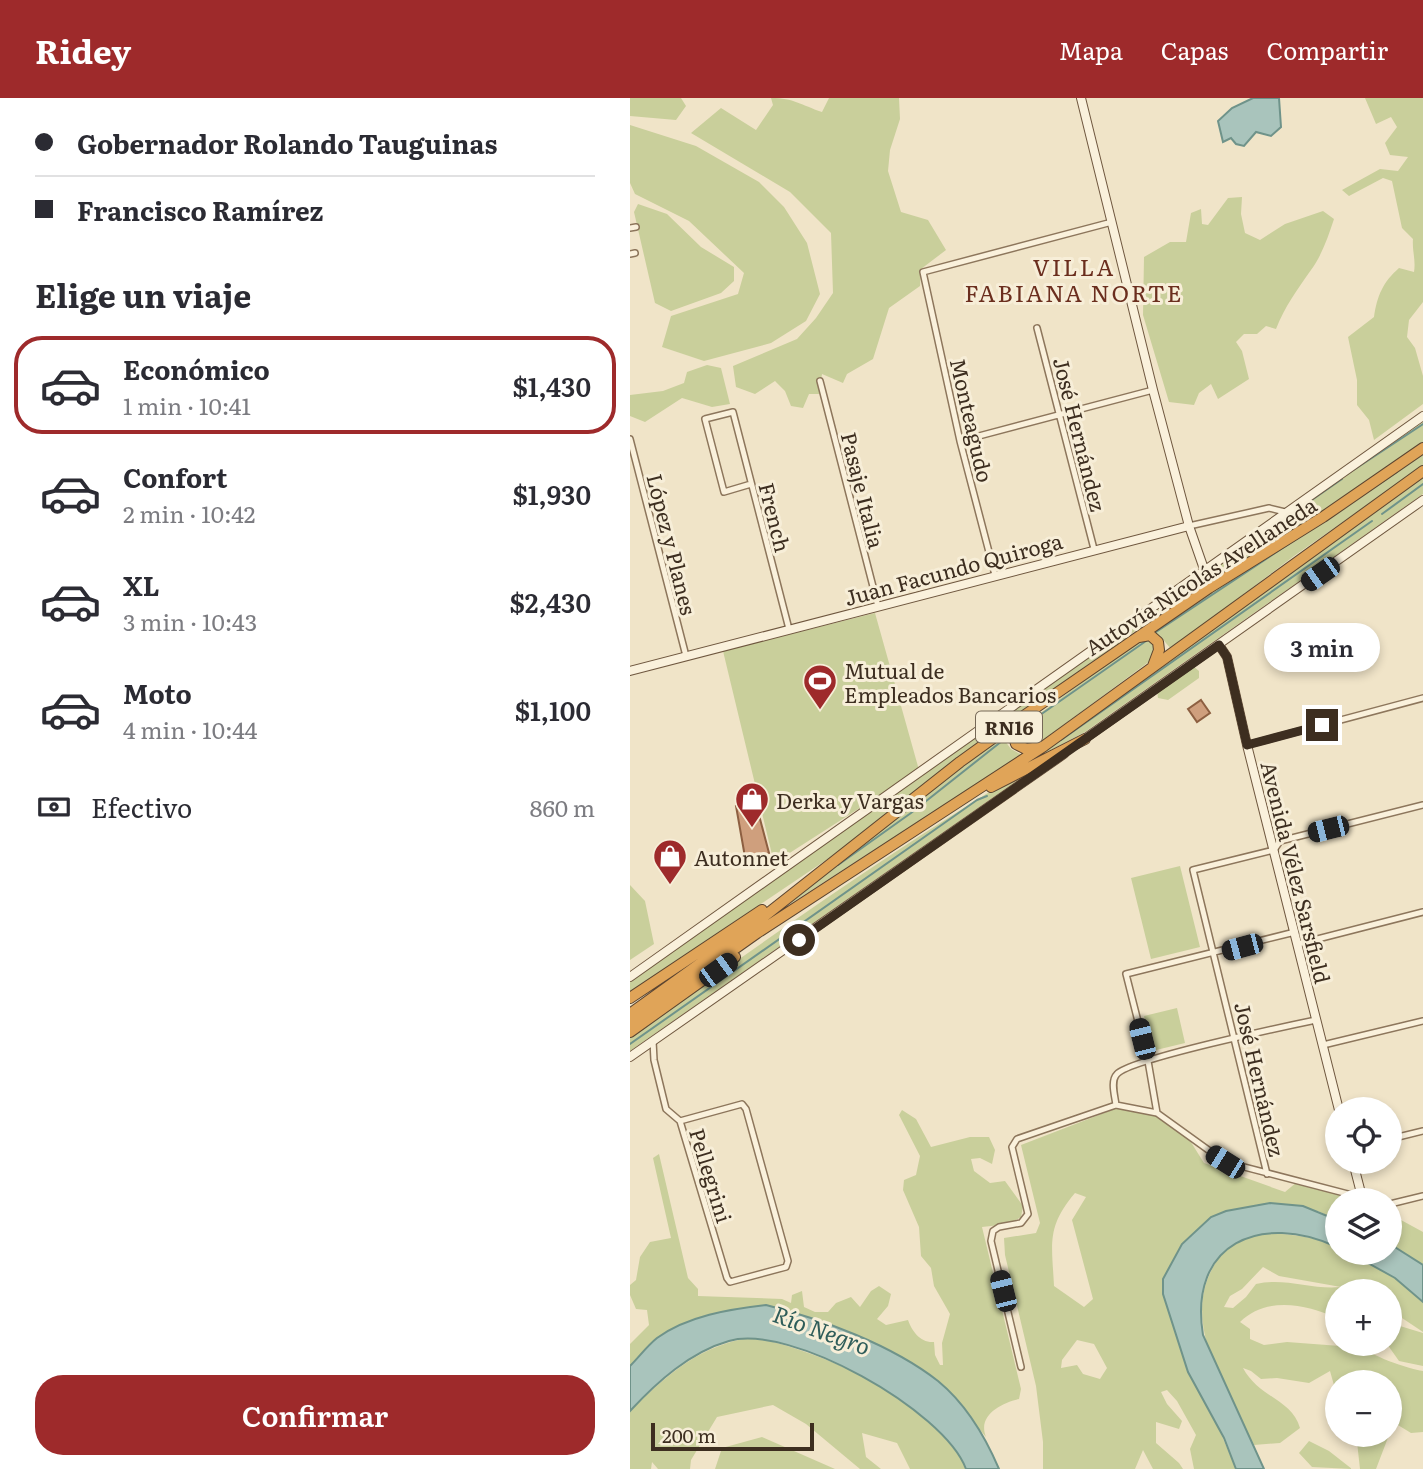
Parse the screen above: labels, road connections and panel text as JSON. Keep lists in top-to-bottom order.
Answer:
{
  "streets": {
    "highway": ["Autovía Nicolás Avellaneda", "RN16"],
    "street": [
      "Monteagudo",
      "José Hernández",
      "Pasaje Italia",
      "French",
      "López y Planes",
      "Juan Facundo Quiroga",
      "Avenida Vélez Sarsfield",
      "Pellegrini"
    ]
  },
  "crossings": [
    ["Monteagudo", "Juan Facundo Quiroga"],
    ["José Hernández", "Juan Facundo Quiroga"],
    ["José Hernández", "Avenida Vélez Sarsfield"],
    ["Pasaje Italia", "Juan Facundo Quiroga"],
    ["French", "Juan Facundo Quiroga"],
    ["López y Planes", "Juan Facundo Quiroga"]
  ],
  "districts": ["VILLA FABIANA NORTE"],
  "water": ["Río Negro"],
  "places": {
    "sports": ["Mutual de Empleados Bancarios"],
    "shop": ["Derka y Vargas", "Autonnet"]
  },
  "scale_bar": "200 m",
  "page": {
    "header": "Ridey",
    "nav": ["Mapa", "Capas", "Compartir"],
    "banner": ["Gobernador Rolando Tauguinas", "Francisco Ramírez"],
    "heading": "Elige un viaje",
    "list": [
      {
        "name": "Económico",
        "note": "1 min · 10:41",
        "value": "$1,430"
      },
      {
        "name": "Confort",
        "note": "2 min · 10:42",
        "value": "$1,930"
      },
      {
        "name": "XL",
        "note": "3 min · 10:43",
        "value": "$2,430"
      },
      {
        "name": "Moto",
        "note": "4 min · 10:44",
        "value": "$1,100"
      }
    ],
    "bubble": "3 min",
    "pay": ["Efectivo", "860 m"],
    "map_buttons": ["+", "−"],
    "buttons": "Confirmar",
    "scale": "200 m"
  }
}
